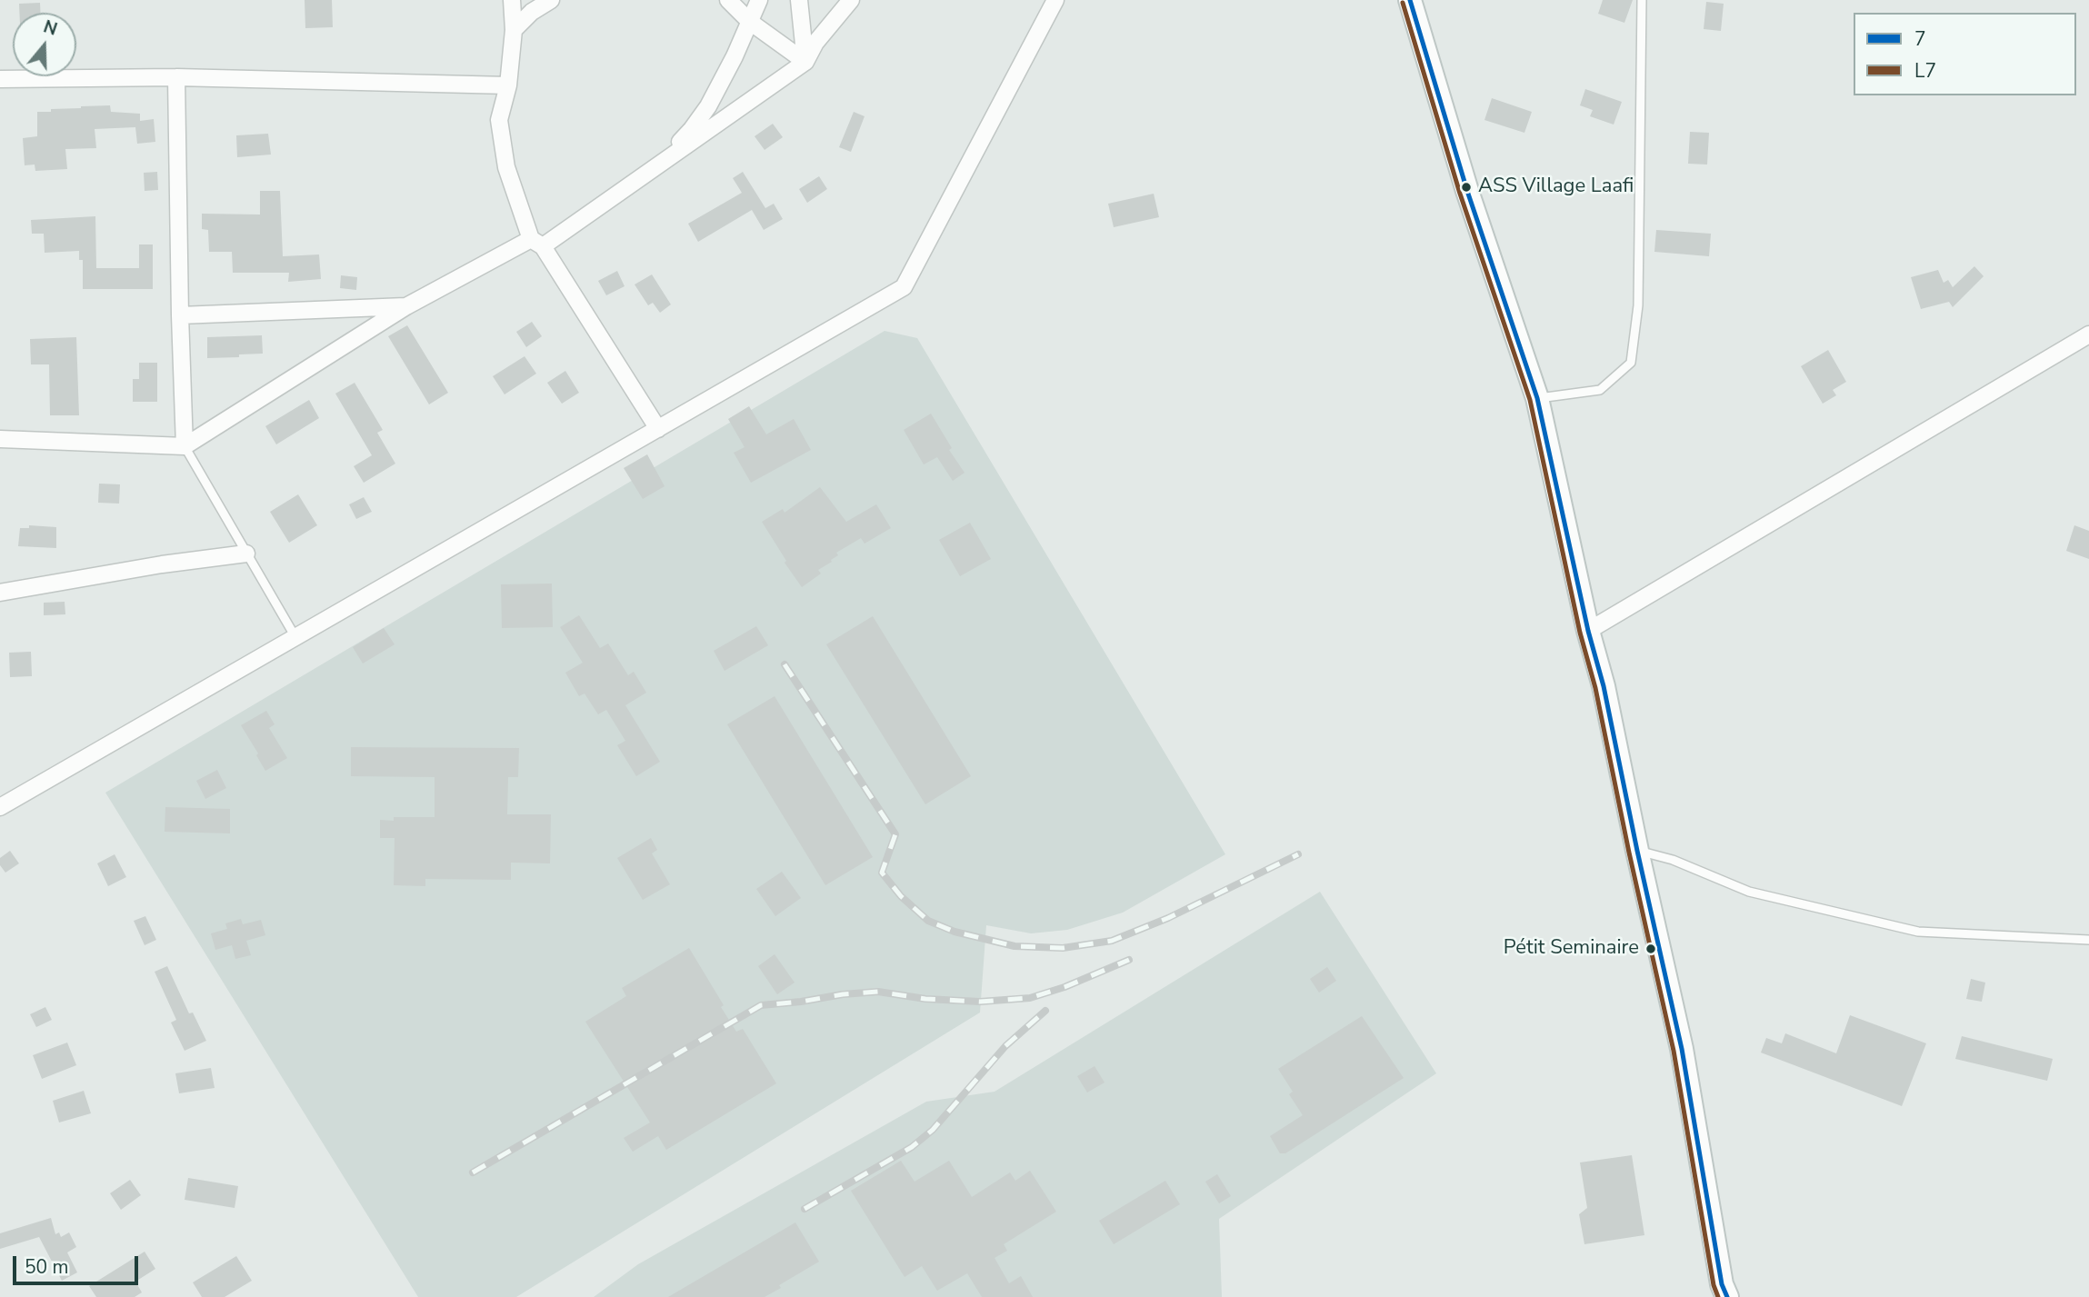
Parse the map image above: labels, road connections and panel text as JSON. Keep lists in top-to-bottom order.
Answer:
{
  "places": ["ASS Village Laafi", "Pétit Seminaire"],
  "lines": ["transit line 7", "transit line L7"],
  "legend": ["7", "L7"],
  "scale_bar": "50 m",
  "north": "top"
}
